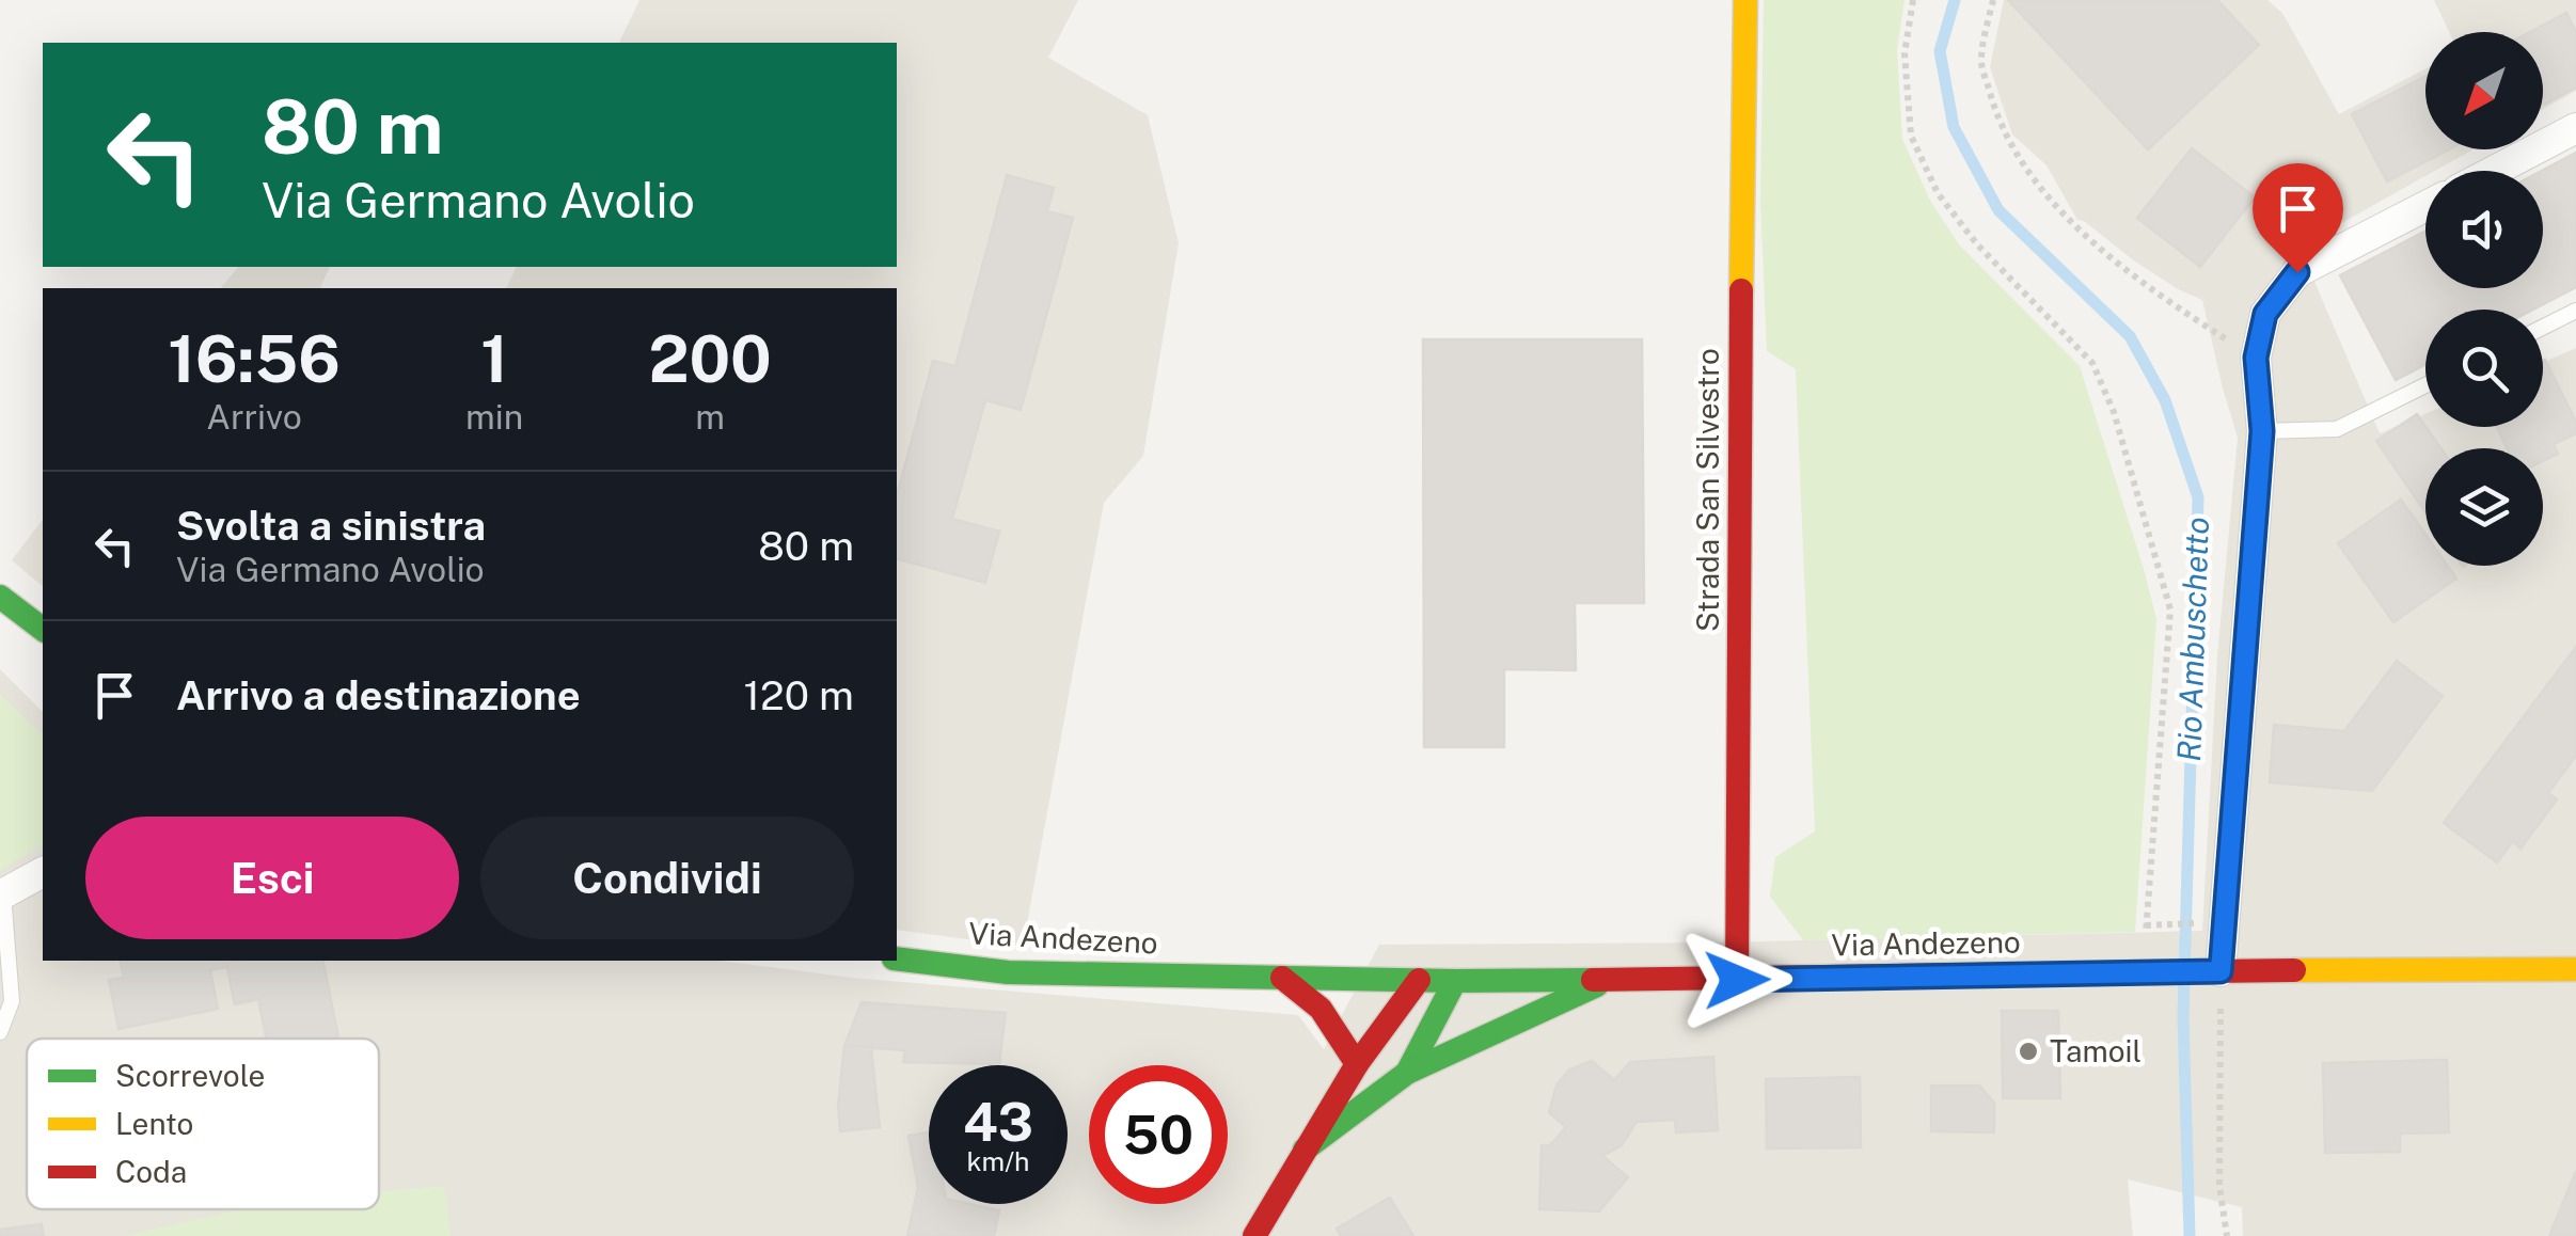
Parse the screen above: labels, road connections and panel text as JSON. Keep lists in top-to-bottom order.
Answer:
{
  "streets": {
    "street": ["Strada San Silvestro", "Via Andezeno"]
  },
  "crossings": [
    ["Strada San Silvestro", "Via Andezeno"]
  ],
  "water": ["Rio Ambuschetto"],
  "places": ["Tamoil"],
  "legend": ["Scorrevole", "Lento", "Coda"],
  "north": "bottom left",
  "page": {
    "turn": ["80 m", "Via Germano Avolio"],
    "eta": [
      "16:56",
      "Arrivo",
      "1",
      "min",
      "200",
      "m"
    ],
    "list": [
      {
        "name": "Svolta a sinistra",
        "note": "Via Germano Avolio",
        "value": "80 m"
      },
      {
        "name": "Arrivo a destinazione",
        "value": "120 m"
      }
    ],
    "buttons": ["Esci", "Condividi"],
    "speed": "43 km/h",
    "limit": "50"
  }
}
